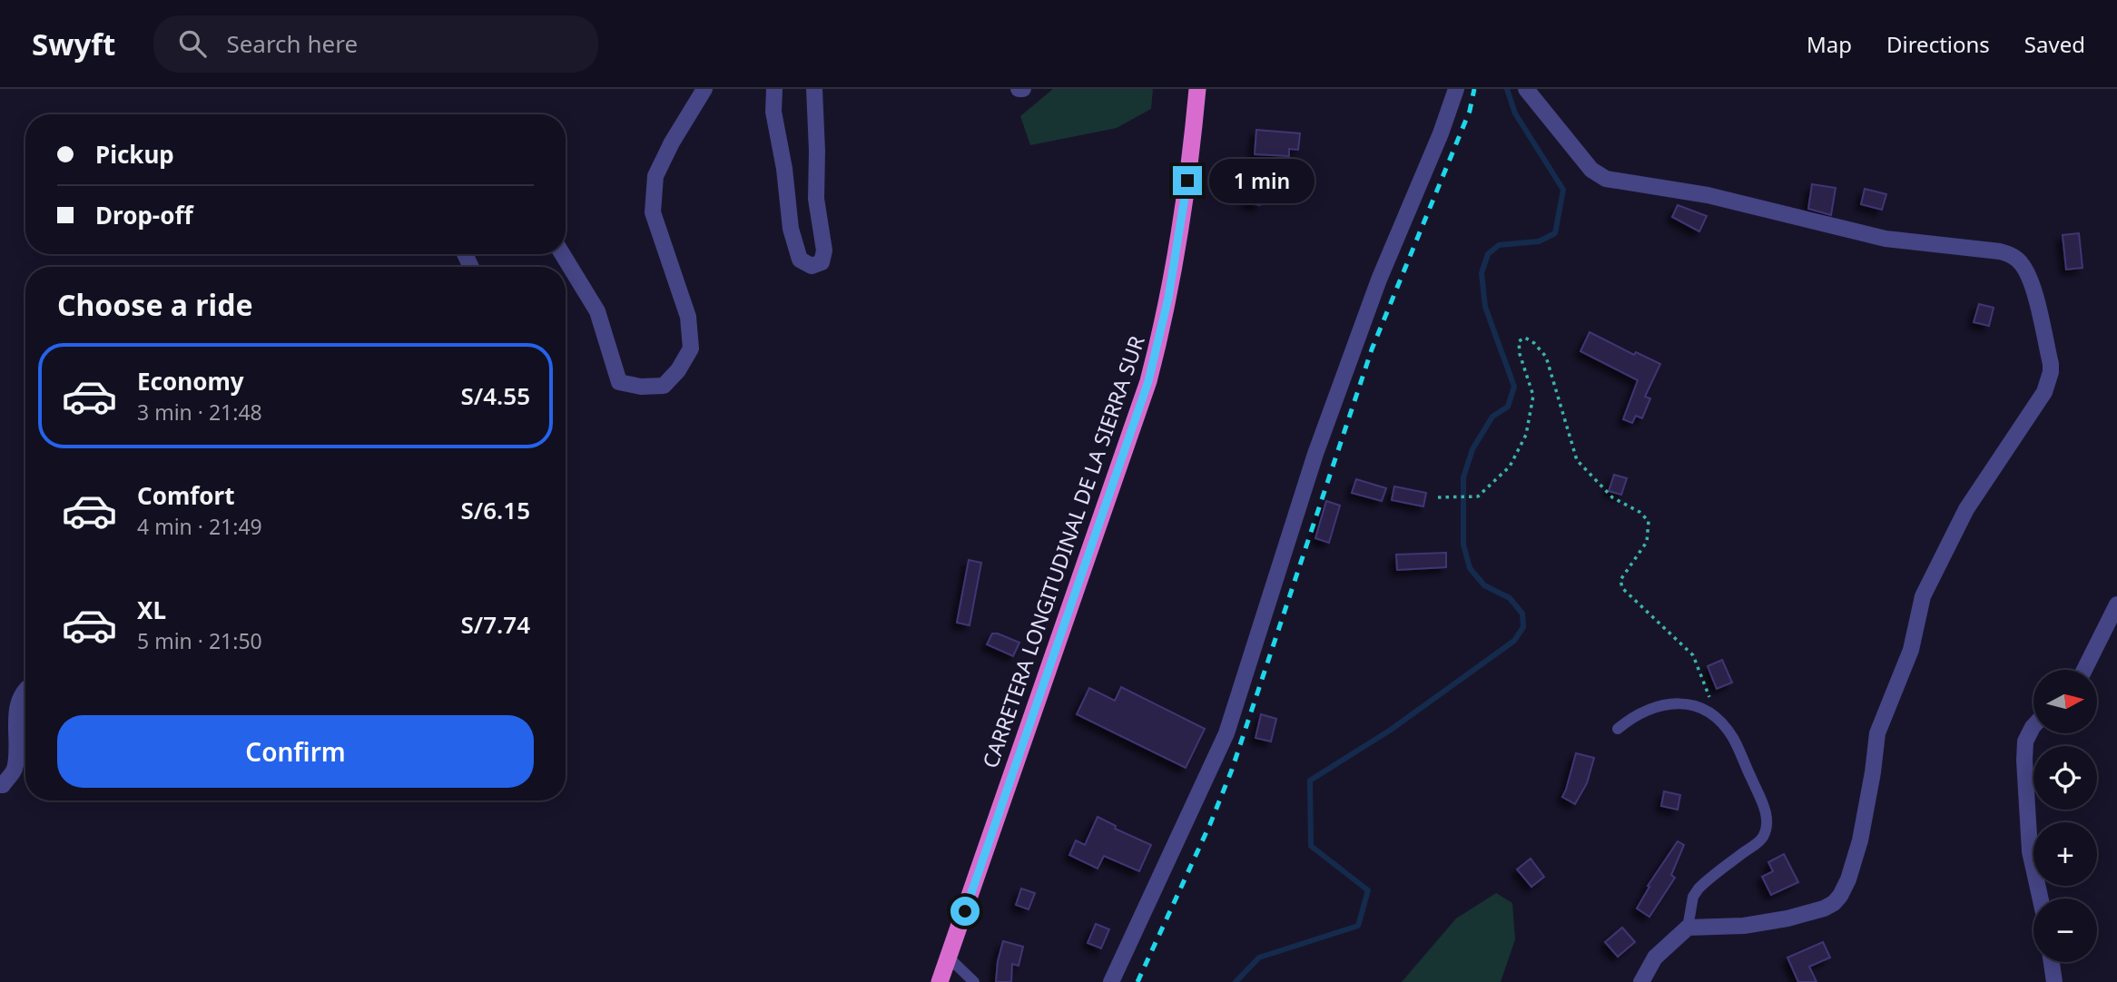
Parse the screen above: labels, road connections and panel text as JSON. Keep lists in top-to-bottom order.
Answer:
{
  "streets": {
    "highway": ["CARRETERA LONGITUDINAL DE LA SIERRA SUR"]
  },
  "north": "right",
  "page": {
    "header": "Swyft",
    "search": "Search here",
    "nav": ["Map", "Directions", "Saved"],
    "banner": ["Pickup", "Drop-off"],
    "bubble": "1 min",
    "heading": "Choose a ride",
    "list": [
      {
        "name": "Economy",
        "note": "3 min · 21:48",
        "value": "S/4.55"
      },
      {
        "name": "Comfort",
        "note": "4 min · 21:49",
        "value": "S/6.15"
      },
      {
        "name": "XL",
        "note": "5 min · 21:50",
        "value": "S/7.74"
      }
    ],
    "map_buttons": ["+", "−"],
    "buttons": "Confirm"
  }
}
